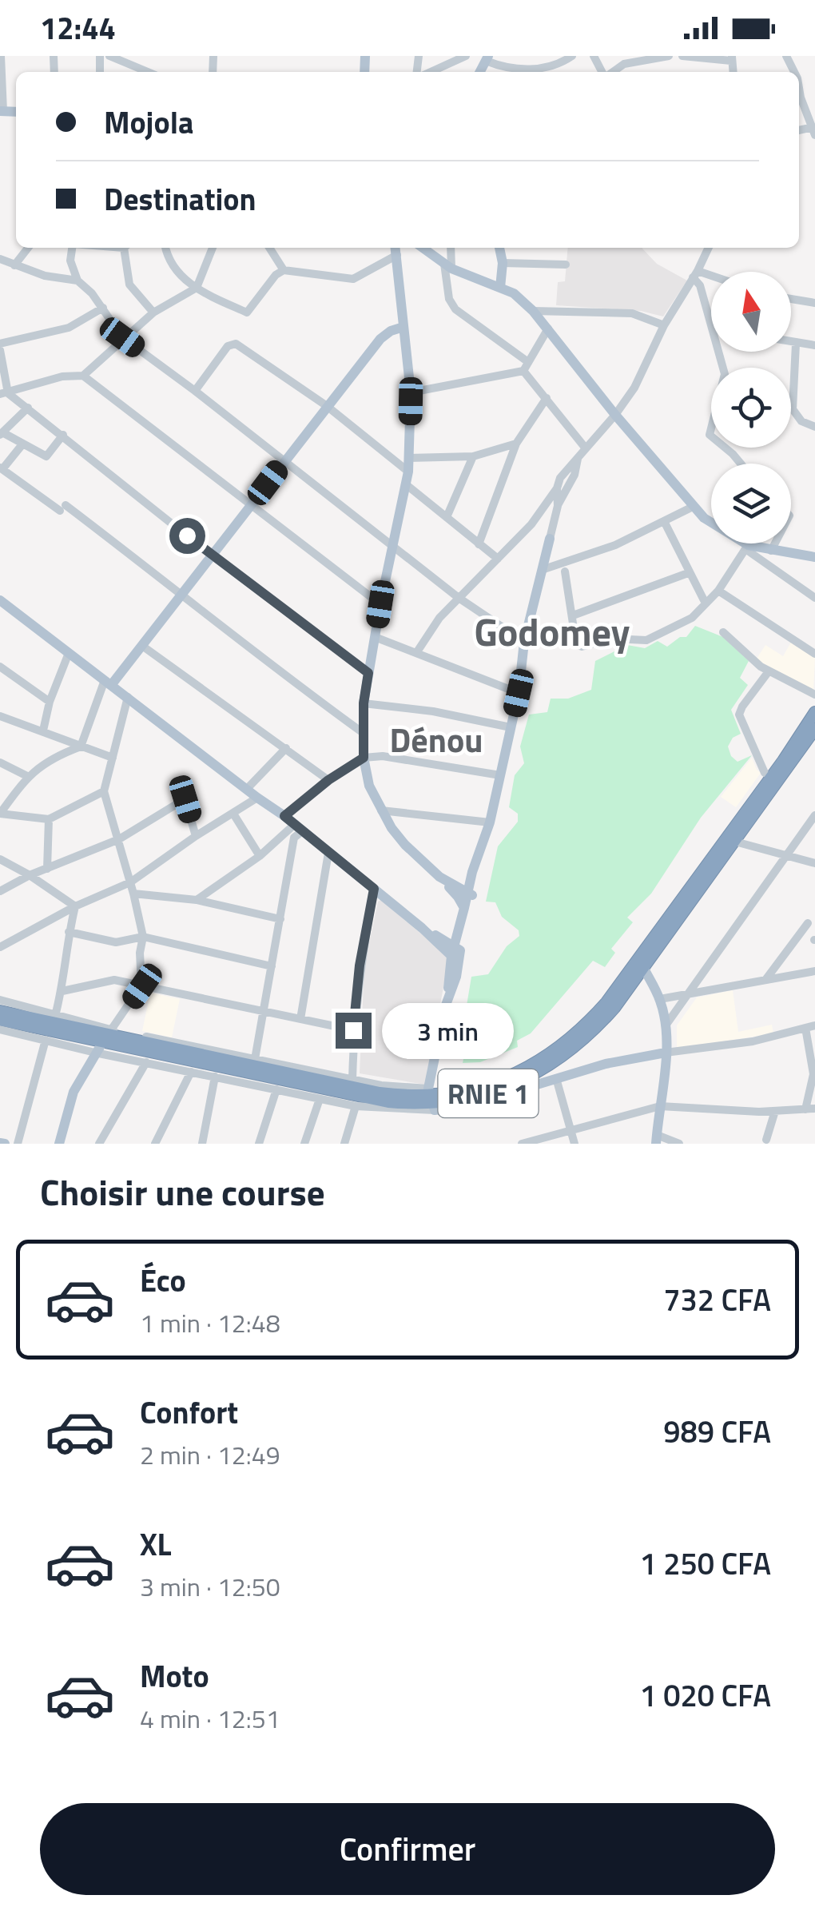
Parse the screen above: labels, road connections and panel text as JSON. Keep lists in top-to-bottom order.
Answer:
{
  "streets": {
    "highway": ["RNIE 1"]
  },
  "districts": ["Godomey", "Dénou"],
  "north": "top",
  "page": {
    "status": "12:44",
    "banner": ["Mojola", "Destination"],
    "bubble": "3 min",
    "heading": "Choisir une course",
    "list": [
      {
        "name": "Éco",
        "note": "1 min · 12:48",
        "value": "732 CFA"
      },
      {
        "name": "Confort",
        "note": "2 min · 12:49",
        "value": "989 CFA"
      },
      {
        "name": "XL",
        "note": "3 min · 12:50",
        "value": "1 250 CFA"
      },
      {
        "name": "Moto",
        "note": "4 min · 12:51",
        "value": "1 020 CFA"
      }
    ],
    "buttons": "Confirmer"
  }
}
